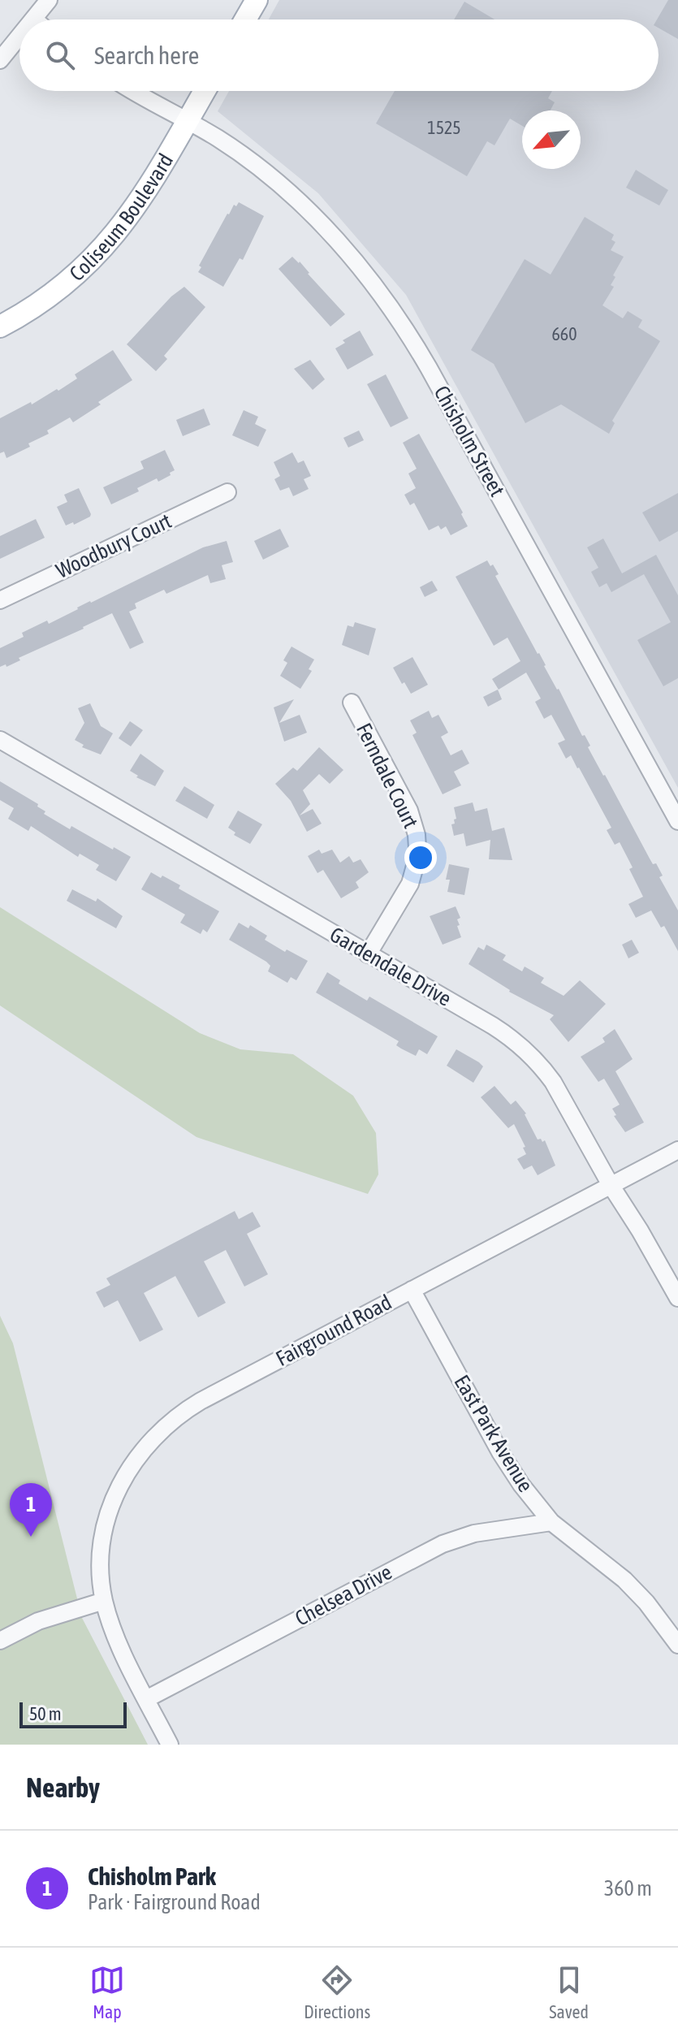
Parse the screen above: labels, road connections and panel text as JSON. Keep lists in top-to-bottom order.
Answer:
{
  "streets": {
    "main road": ["Coliseum Boulevard"],
    "street": [
      "Chisholm Street",
      "Woodbury Court",
      "Ferndale Court",
      "Gardendale Drive",
      "Fairground Road",
      "East Park Avenue",
      "Chelsea Drive"
    ]
  },
  "crossings": [
    ["Coliseum Boulevard", "Chisholm Street"],
    ["Ferndale Court", "Gardendale Drive"],
    ["Gardendale Drive", "Fairground Road"],
    ["Fairground Road", "East Park Avenue"],
    ["Fairground Road", "Chelsea Drive"],
    ["East Park Avenue", "Chelsea Drive"]
  ],
  "house_numbers": ["1525", "660"],
  "scale_bar": "50 m",
  "north": "bottom left",
  "page": {
    "search": "Search here",
    "pins": "1",
    "scale": "50 m",
    "heading": "Nearby",
    "list": [
      {
        "mark": "1",
        "name": "Chisholm Park",
        "note": "Park · Fairground Road",
        "value": "360 m"
      }
    ],
    "nav": ["Map", "Directions", "Saved"]
  }
}
